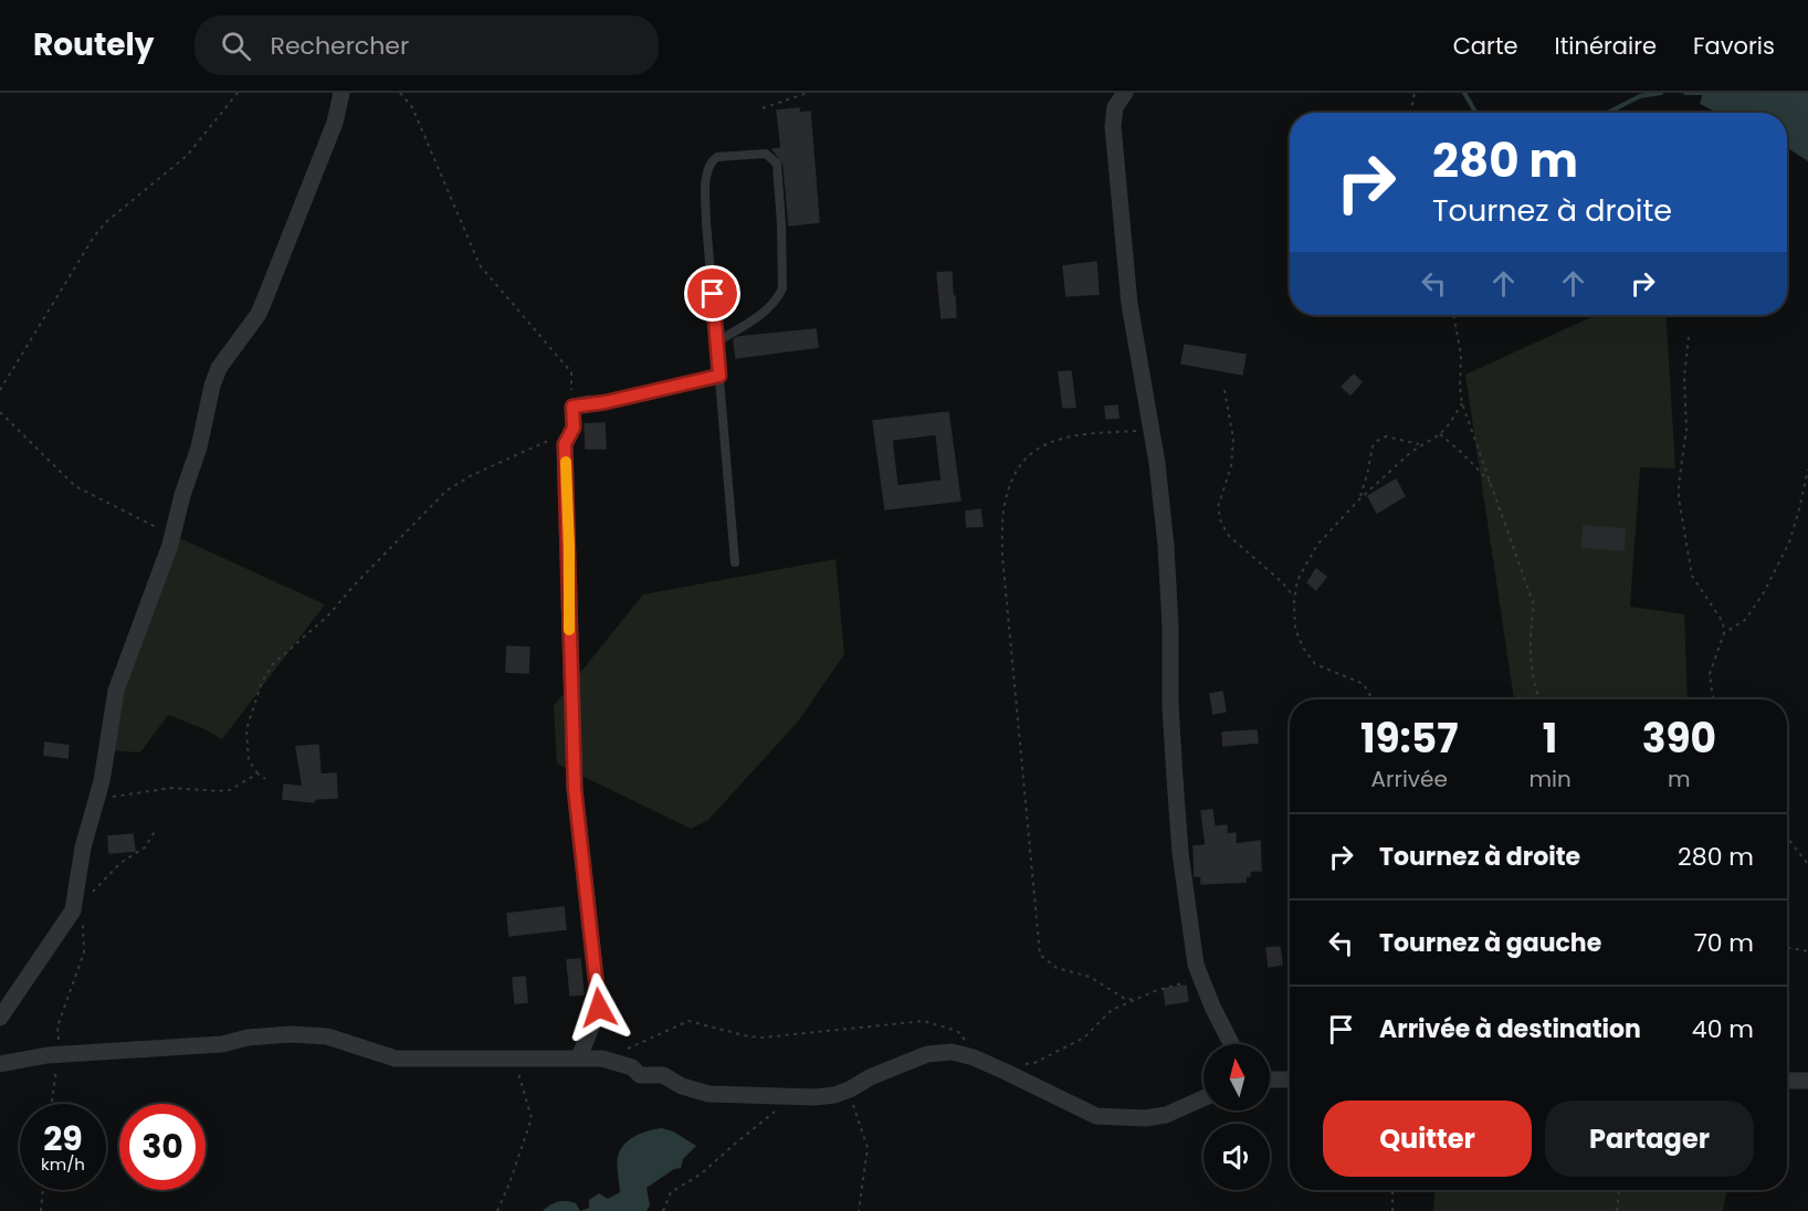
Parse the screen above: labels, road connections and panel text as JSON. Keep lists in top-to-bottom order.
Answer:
{
  "north": "top",
  "page": {
    "header": "Routely",
    "search": "Rechercher",
    "nav": ["Carte", "Itinéraire", "Favoris"],
    "turn": ["280 m", "Tournez à droite"],
    "eta": [
      "19:57",
      "Arrivée",
      "1",
      "min",
      "390",
      "m"
    ],
    "list": [
      {
        "name": "Tournez à droite",
        "value": "280 m"
      },
      {
        "name": "Tournez à gauche",
        "value": "70 m"
      },
      {
        "name": "Arrivée à destination",
        "value": "40 m"
      }
    ],
    "buttons": ["Quitter", "Partager"],
    "speed": "29 km/h",
    "limit": "30"
  }
}
